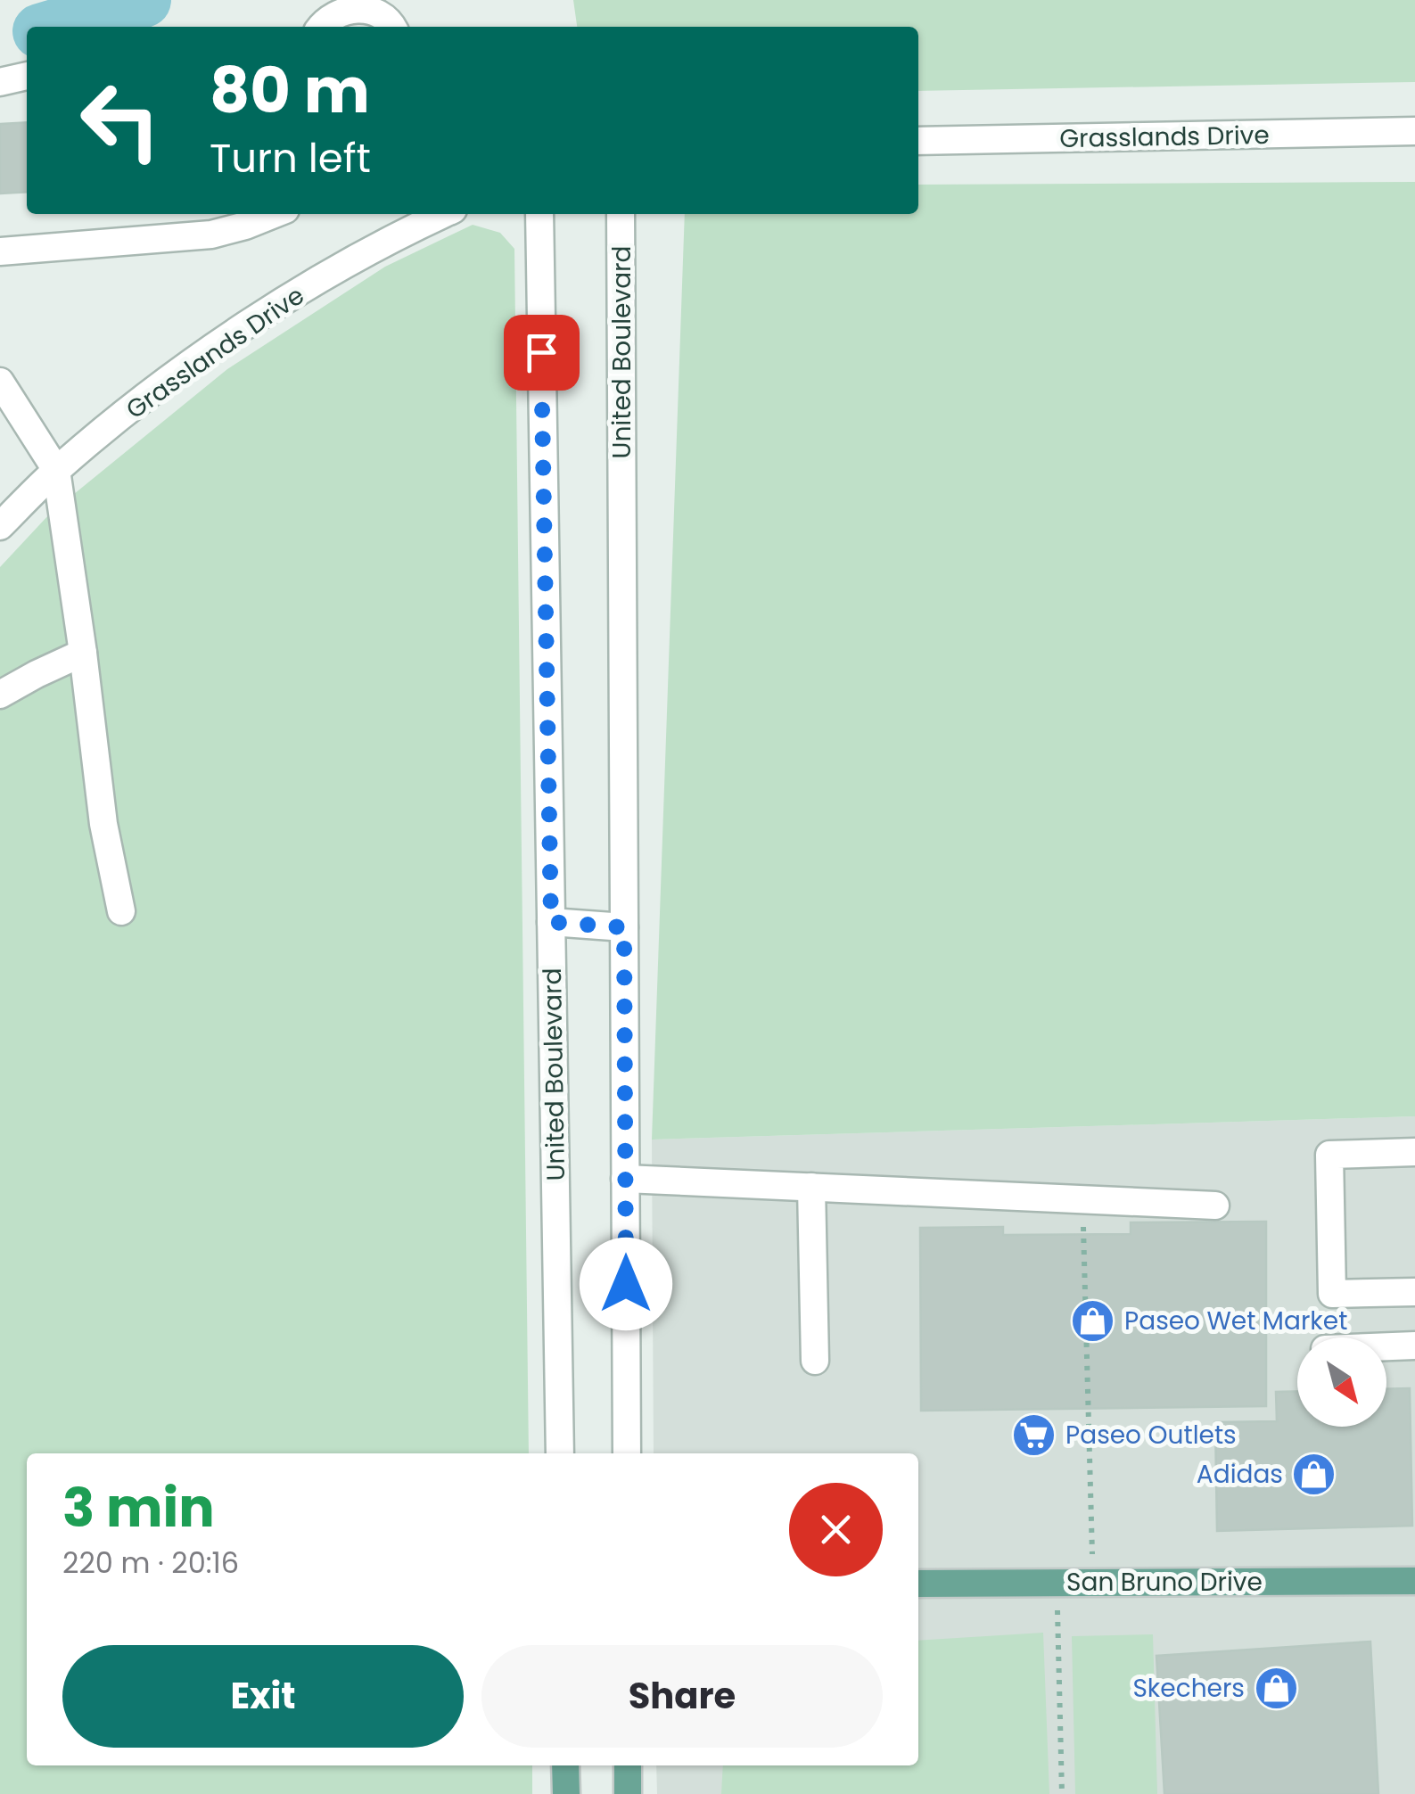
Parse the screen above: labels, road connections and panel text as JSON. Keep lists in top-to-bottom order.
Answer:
{
  "streets": {
    "main road": ["San Bruno Drive"],
    "street": ["Grasslands Drive", "United Boulevard"]
  },
  "places": {
    "shop": ["Paseo Wet Market", "Adidas", "Skechers"],
    "supermarket": ["Paseo Outlets"]
  },
  "north": "bottom right",
  "page": {
    "turn": ["80 m", "Turn left"],
    "heading": ["3 min", "220 m · 20:16"],
    "buttons": ["Exit", "Share"]
  }
}
